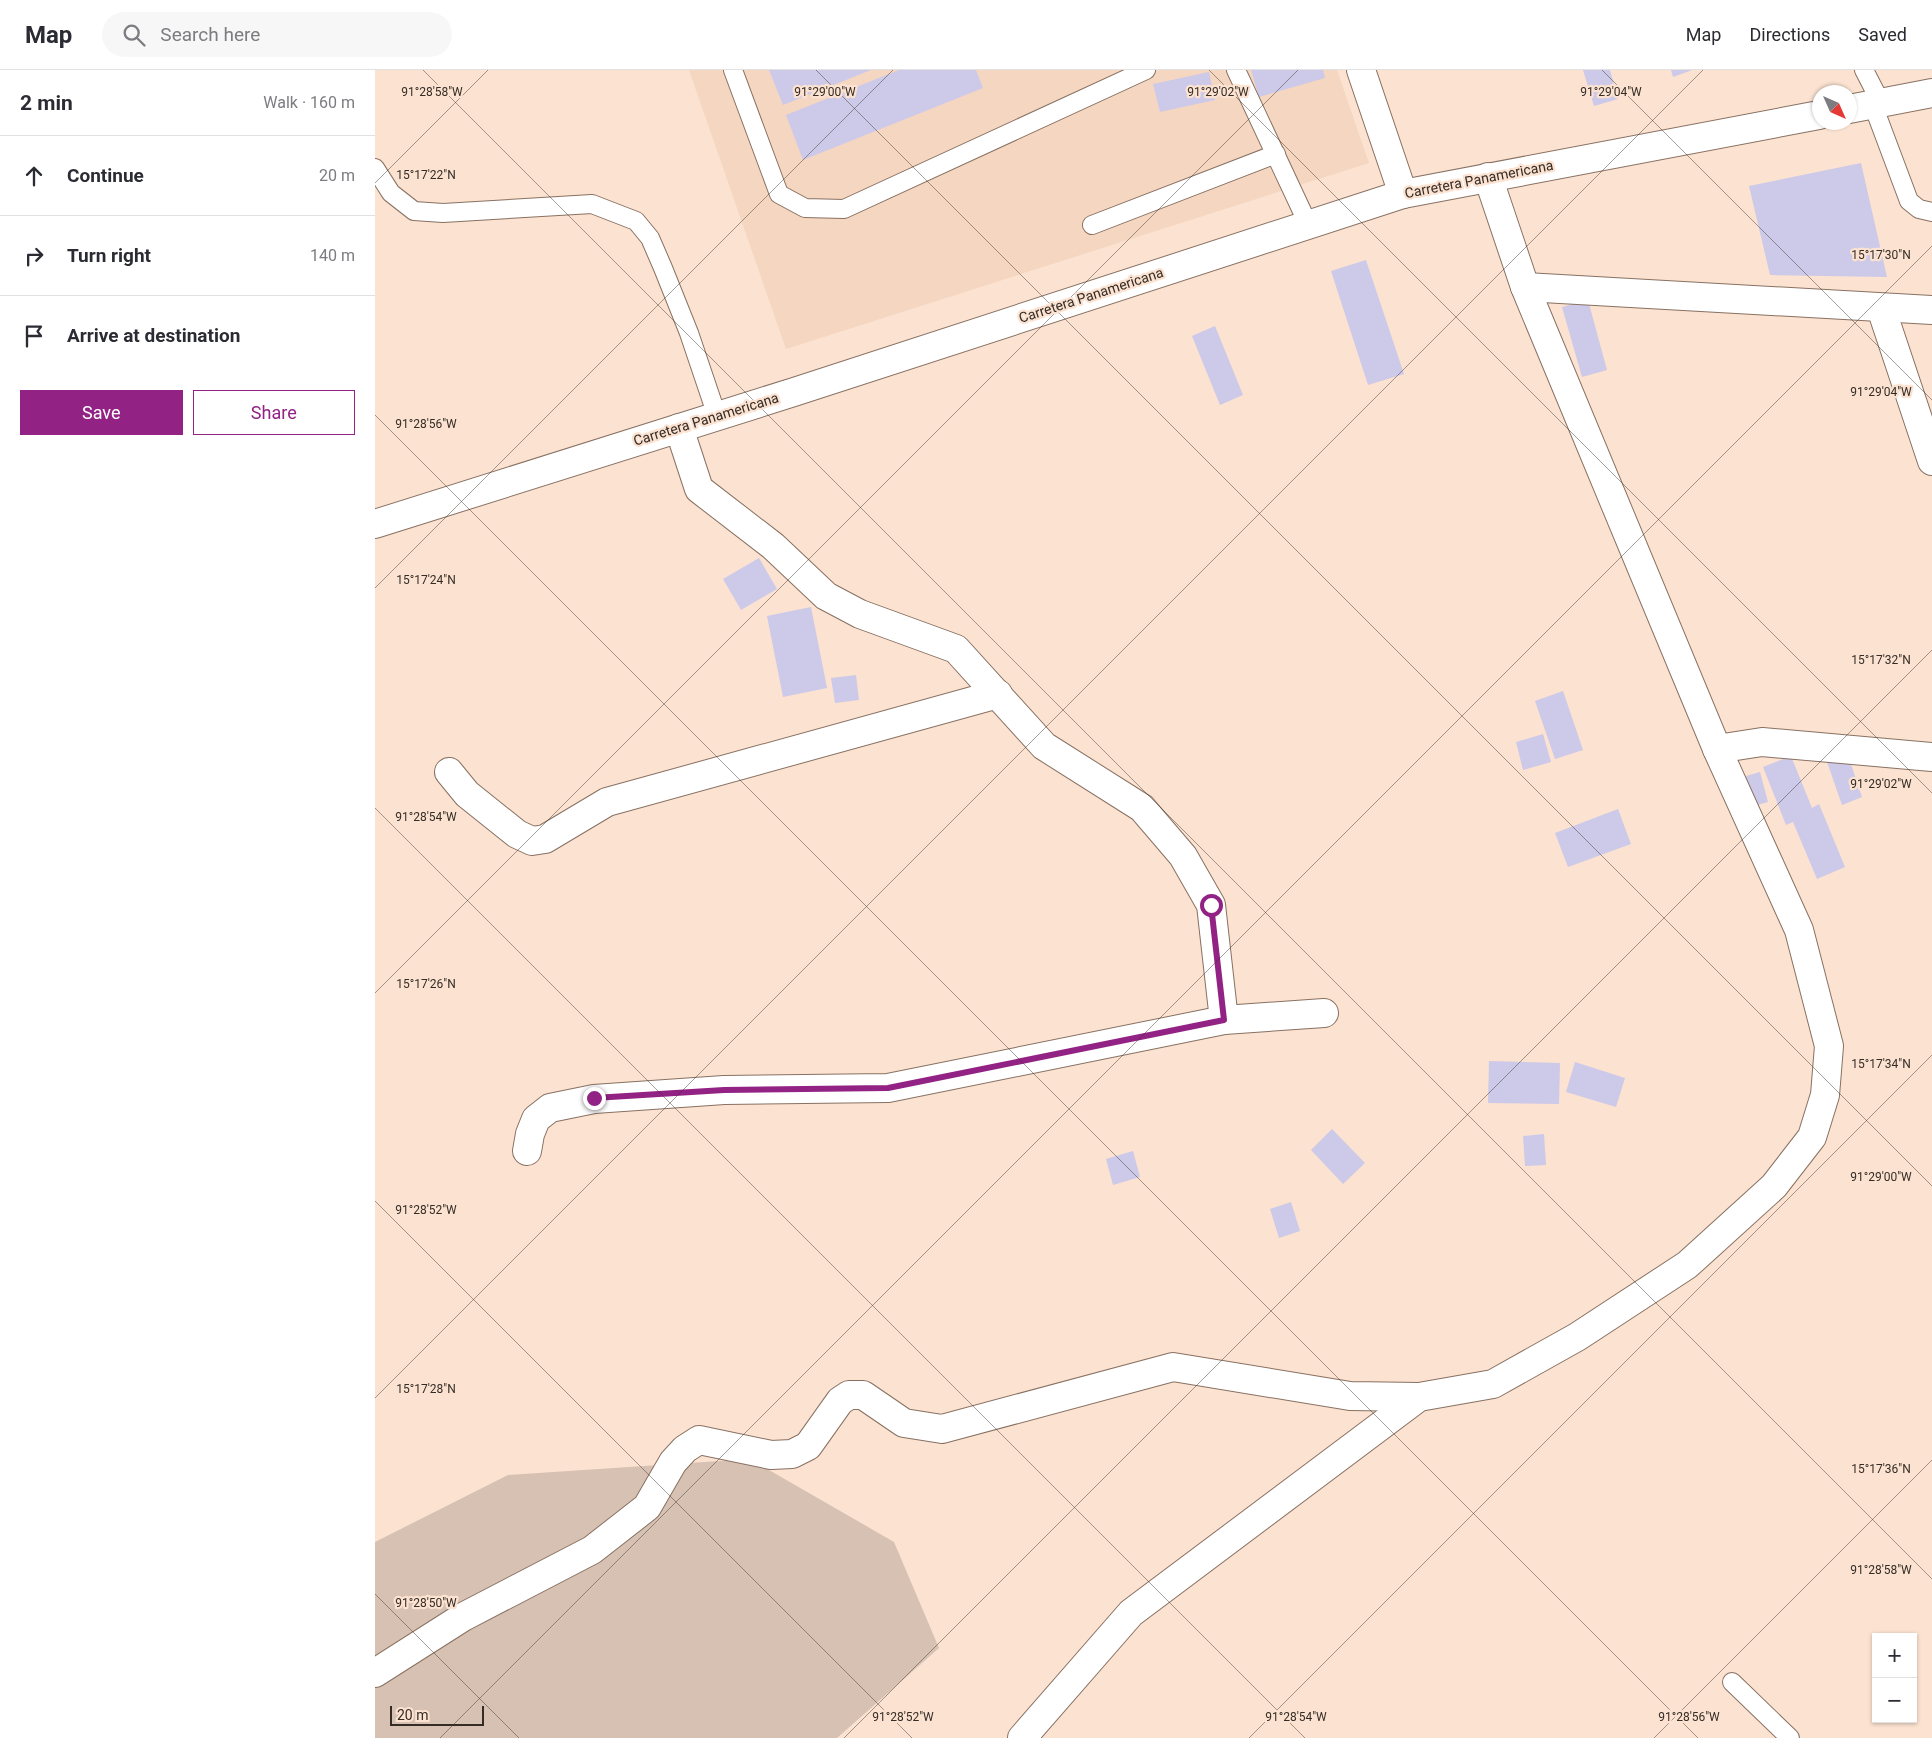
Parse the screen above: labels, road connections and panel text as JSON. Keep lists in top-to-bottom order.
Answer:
{
  "streets": {
    "main road": ["Carretera Panamericana"]
  },
  "scale_bar": "20 m",
  "north": "bottom right",
  "page": {
    "header": "Map",
    "search": "Search here",
    "nav": ["Map", "Directions", "Saved"],
    "heading": ["2 min", "Walk · 160 m"],
    "list": [
      ["Continue", "20 m"],
      ["Turn right", "140 m"],
      "Arrive at destination"
    ],
    "buttons": ["Save", "Share"],
    "map_buttons": ["+", "−"],
    "scale": "20 m"
  },
  "coordinates": [
    "91°28'58\"W",
    "91°29'00\"W",
    "91°29'02\"W",
    "91°29'04\"W",
    "15°17'22\"N",
    "15°17'30\"N",
    "91°28'56\"W",
    "15°17'24\"N",
    "15°17'32\"N",
    "91°28'54\"W",
    "15°17'26\"N",
    "15°17'34\"N",
    "91°28'52\"W",
    "15°17'28\"N",
    "15°17'36\"N",
    "91°28'50\"W"
  ]
}
